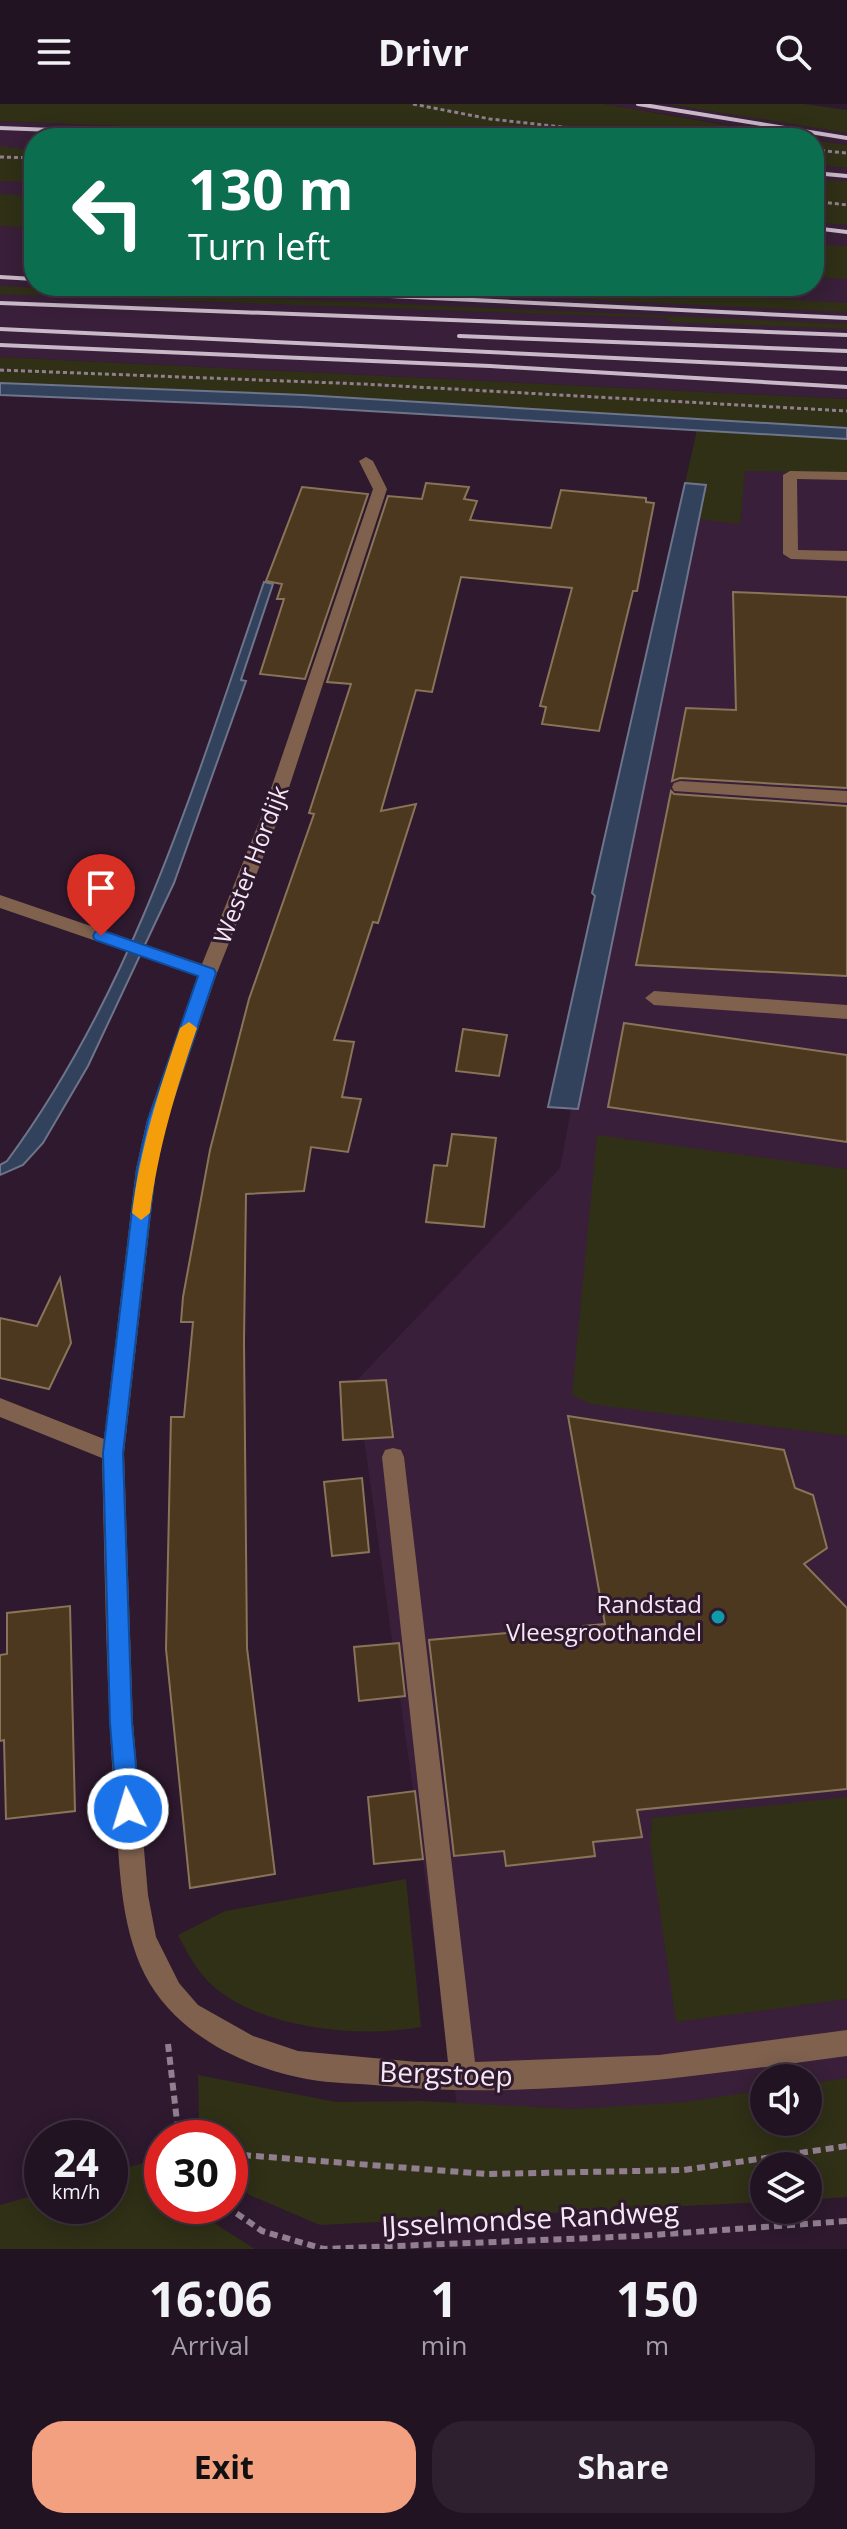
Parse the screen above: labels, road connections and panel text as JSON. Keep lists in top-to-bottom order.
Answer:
{
  "streets": {
    "street": ["Wester Hordijk", "Bergstoep"],
    "path": ["IJsselmondse Randweg"]
  },
  "crossings": [
    ["Wester Hordijk", "Bergstoep"]
  ],
  "places": ["Randstad Vleesgroothandel"],
  "page": {
    "header": "Drivr",
    "turn": ["130 m", "Turn left"],
    "speed": "24 km/h",
    "limit": "30",
    "eta": [
      "16:06",
      "Arrival",
      "1",
      "min",
      "150",
      "m"
    ],
    "buttons": ["Exit", "Share"]
  }
}
